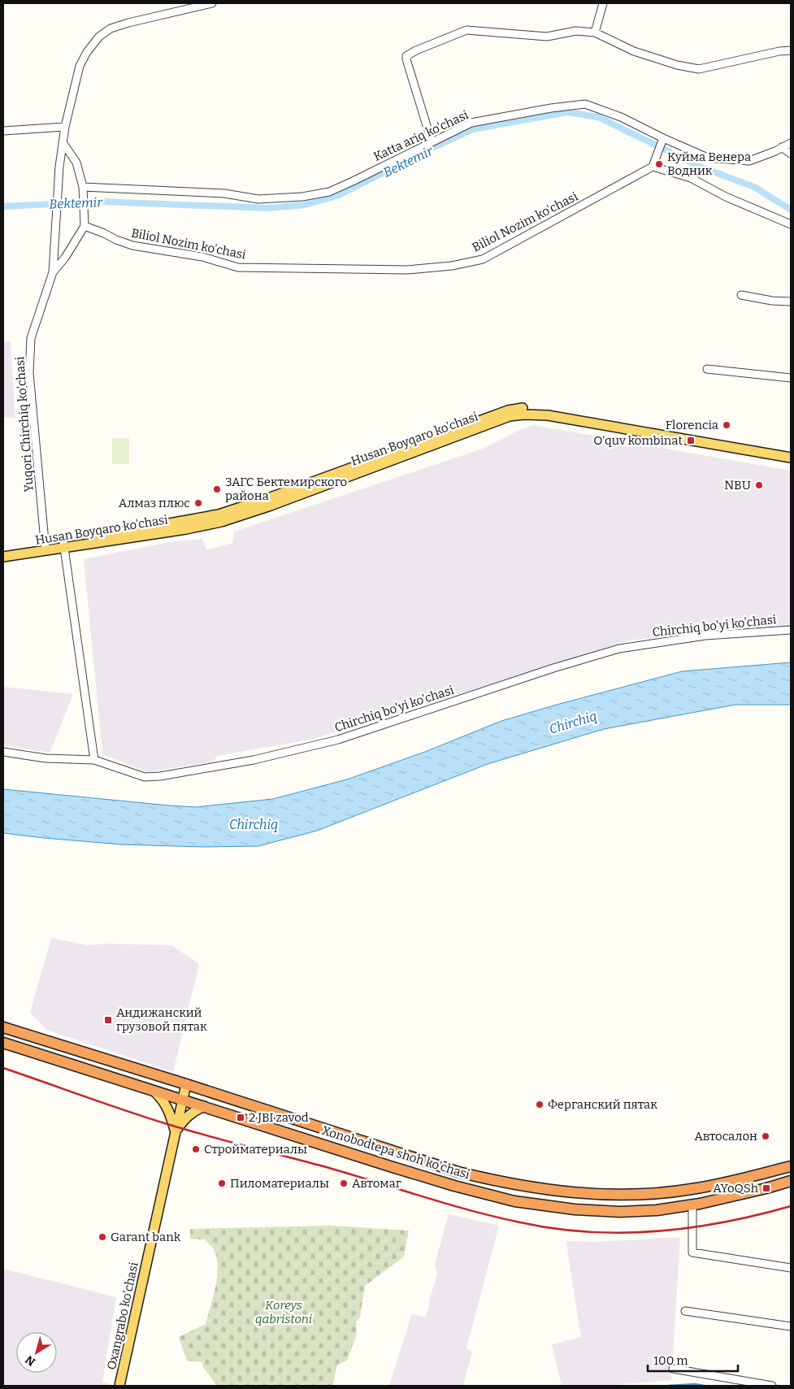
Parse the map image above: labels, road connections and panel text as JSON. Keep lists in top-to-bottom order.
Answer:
{
  "streets": {
    "highway": ["Xonobodtepa shoh ko'chasi"],
    "main road": ["Husan Boyqaro ko'chasi", "Oxangrabo ko'chasi"],
    "street": [
      "Katta ariq ko'chasi",
      "Biliol Nozim ko'chasi",
      "Yuqori Chirchiq ko'chasi",
      "Chirchiq bo'yi ko'chasi"
    ]
  },
  "crossings": [
    ["Yuqori Chirchiq ko'chasi", "Husan Boyqaro ko'chasi"],
    ["Xonobodtepa shoh ko'chasi", "Oxangrabo ko'chasi"]
  ],
  "water": ["Bektemir", "Chirchiq"],
  "parks": ["Koreys qabristoni"],
  "places": {
    "other": [
      "Куйма Венера Водник",
      "Florencia",
      "NBU",
      "ЗАГС Бектемирского района",
      "Алмаз плюс",
      "Ферганский пятак",
      "Автосалон",
      "Стройматериалы",
      "Пиломатериалы",
      "Автомаг",
      "Garant bank"
    ],
    "transit": [
      "O'quv kombinat",
      "Андижанский грузовой пятак",
      "2 JBI zavod",
      "AYoQSh"
    ]
  },
  "scale_bar": "100 m",
  "north": "bottom left"
}
